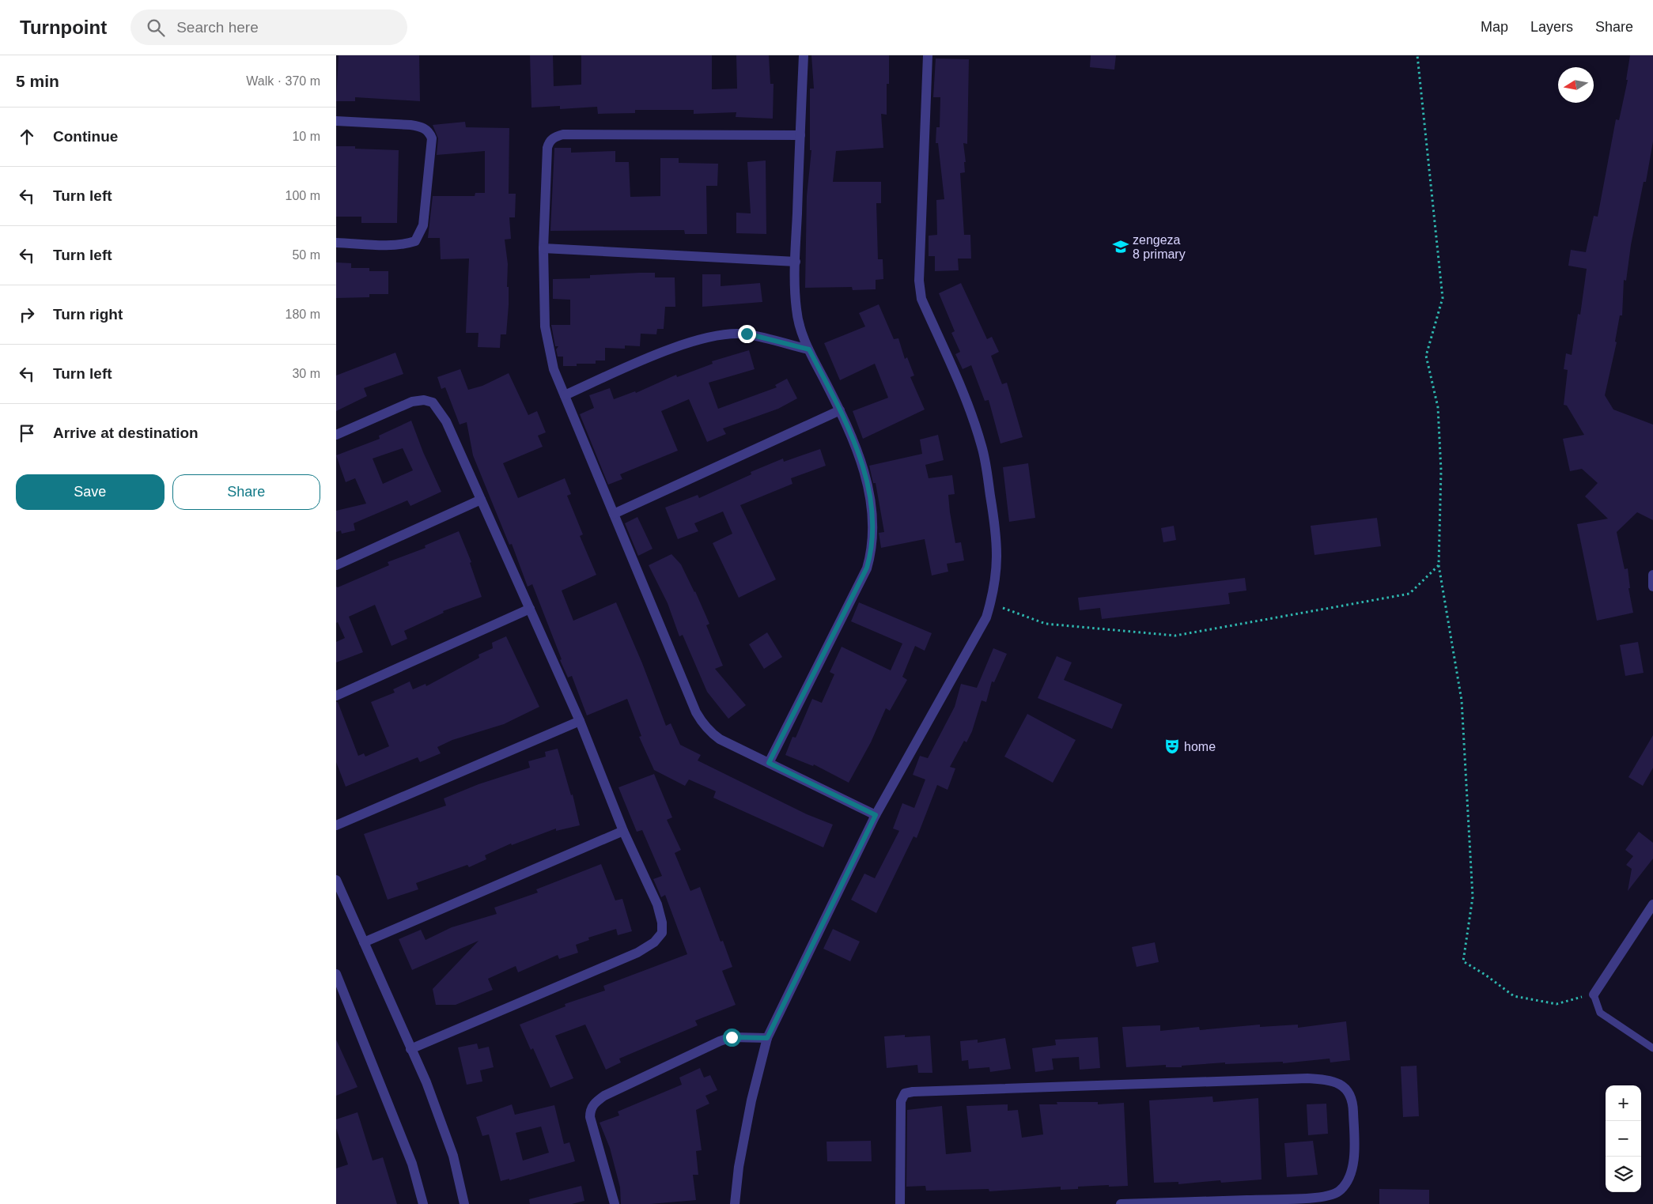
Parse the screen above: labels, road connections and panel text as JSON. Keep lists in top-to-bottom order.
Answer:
{
  "places": {
    "school or university": ["zengeza 8 primary"],
    "theatre": ["home"]
  },
  "north": "left",
  "page": {
    "header": "Turnpoint",
    "search": "Search here",
    "nav": ["Map", "Layers", "Share"],
    "heading": ["5 min", "Walk · 370 m"],
    "list": [
      ["Continue", "10 m"],
      ["Turn left", "100 m"],
      ["Turn left", "50 m"],
      ["Turn right", "180 m"],
      ["Turn left", "30 m"],
      "Arrive at destination"
    ],
    "buttons": ["Save", "Share"],
    "map_buttons": ["+", "−"]
  }
}
